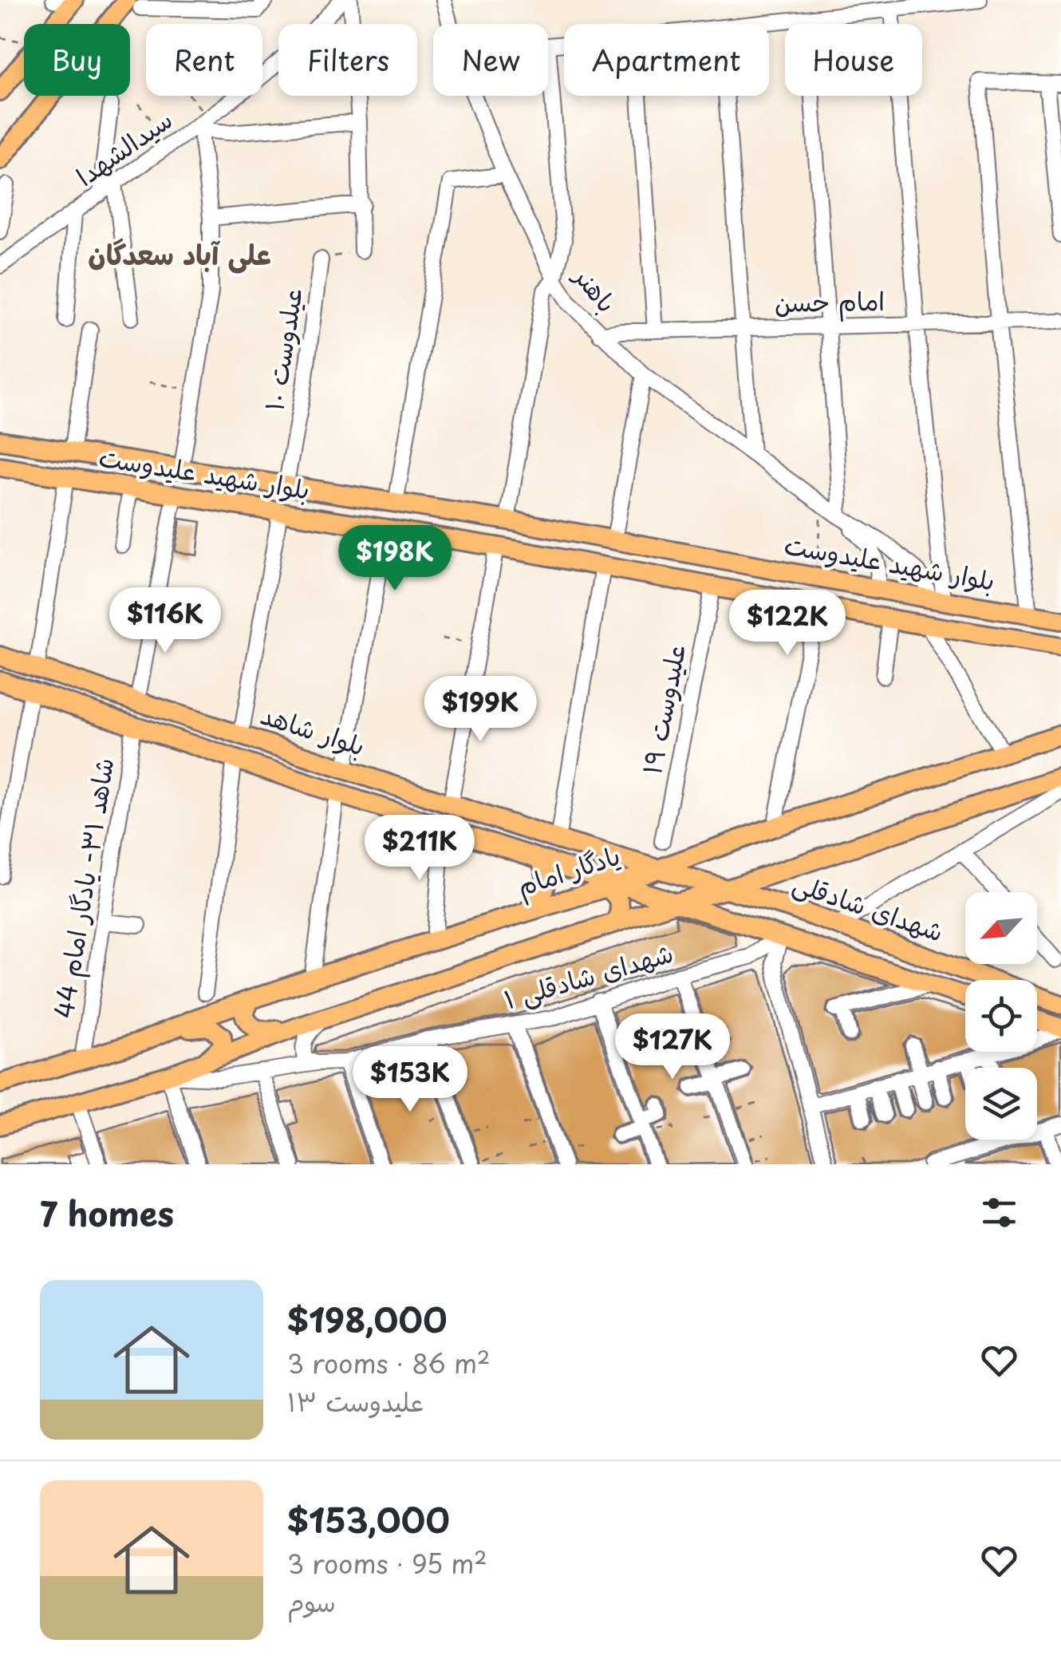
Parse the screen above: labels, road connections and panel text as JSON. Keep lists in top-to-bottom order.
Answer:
{
  "streets": {
    "main road": [
      "بلوار شهید علیدوست",
      "بلوار شاهد",
      "یادگار امام",
      "شهدای شادقلی"
    ],
    "street": [
      "سیدالشهدا",
      "باهنر",
      "امام حسن",
      "عیلدوست ۱۰",
      "علیدوست ۱۹",
      "شاهد ۳۱- یادگار امام 44",
      "شهدای شادقلی ۱"
    ]
  },
  "crossings": [
    ["باهنر", "امام حسن"],
    ["باهنر", "بلوار شهید علیدوست"],
    ["عیلدوست ۱۰", "بلوار شهید علیدوست"],
    ["بلوار شهید علیدوست", "علیدوست ۱۹"],
    ["بلوار شاهد", "یادگار امام"],
    ["بلوار شاهد", "شاهد ۳۱- یادگار امام 44"],
    ["بلوار شاهد", "شهدای شادقلی"],
    ["یادگار امام", "شاهد ۳۱- یادگار امام 44"],
    ["یادگار امام", "شهدای شادقلی"],
    ["شهدای شادقلی", "شهدای شادقلی ۱"]
  ],
  "districts": ["علی آباد سعدگان"],
  "north": "bottom left",
  "page": {
    "chip": [
      "Buy",
      "Rent",
      "Filters",
      "New",
      "Apartment",
      "House"
    ],
    "price": [
      "$198K",
      "$116K",
      "$122K",
      "$199K",
      "$211K",
      "$127K",
      "$153K"
    ],
    "heading": "7 homes",
    "list": [
      {
        "name": "$198,000",
        "note": "3 rooms · 86 m² · علیدوست ۱۳"
      },
      {
        "name": "$153,000",
        "note": "3 rooms · 95 m² · سوم"
      }
    ]
  }
}
